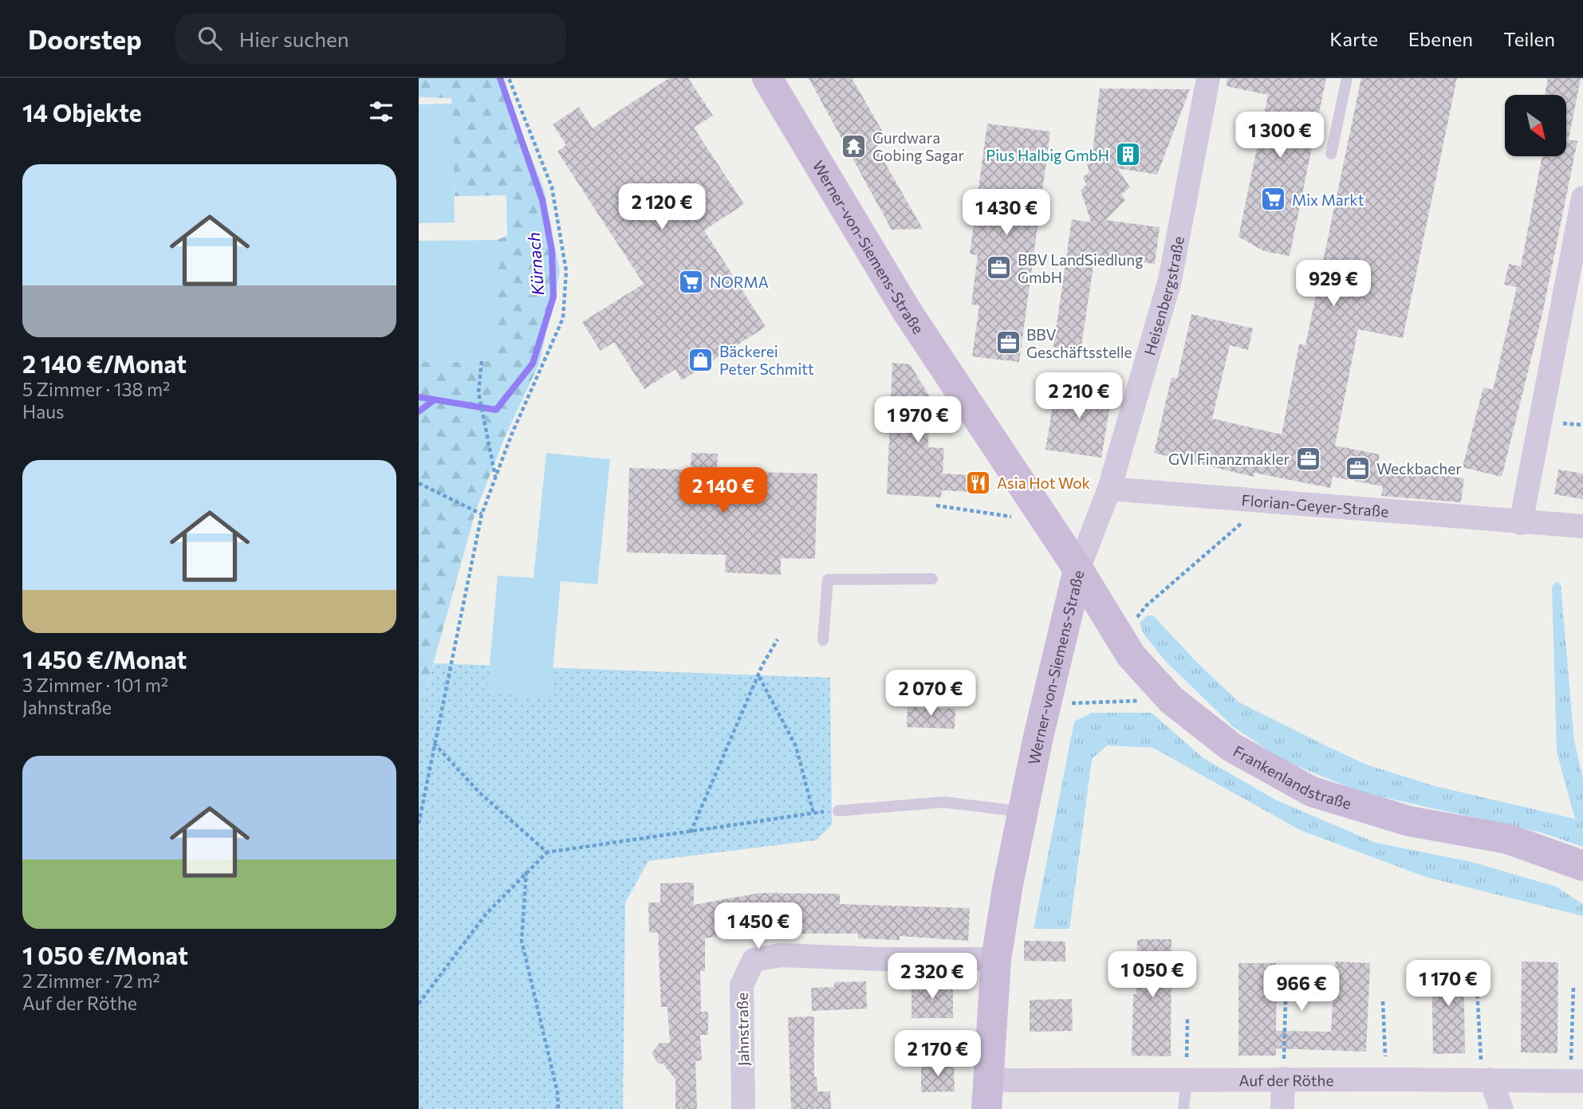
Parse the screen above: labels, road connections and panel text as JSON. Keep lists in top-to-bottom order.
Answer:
{
  "streets": {
    "street": [
      "Werner-von-Siemens-Straße",
      "Heisenbergstraße",
      "Florian-Geyer-Straße",
      "Frankenlandstraße",
      "Jahnstraße",
      "Auf der Röthe"
    ]
  },
  "crossings": [
    ["Werner-von-Siemens-Straße", "Heisenbergstraße"],
    ["Werner-von-Siemens-Straße", "Frankenlandstraße"],
    ["Werner-von-Siemens-Straße", "Jahnstraße"],
    ["Werner-von-Siemens-Straße", "Auf der Röthe"],
    ["Heisenbergstraße", "Florian-Geyer-Straße"],
    ["Heisenbergstraße", "Frankenlandstraße"]
  ],
  "water": ["Kürnach"],
  "places": {
    "temple": ["Gurdwara Gobing Sagar"],
    "building": ["Pius Halbig GmbH"],
    "supermarket": ["Mix Markt", "NORMA"],
    "office": [
      "BBV LandSiedlung GmbH",
      "BBV Geschäftsstelle",
      "GVI Finanzmakler",
      "Weckbacher"
    ],
    "shop": ["Bäckerei Peter Schmitt"],
    "restaurant": ["Asia Hot Wok"]
  },
  "north": "bottom right",
  "page": {
    "header": "Doorstep",
    "search": "Hier suchen",
    "nav": ["Karte", "Ebenen", "Teilen"],
    "heading": "14 Objekte",
    "price": [
      "1 300 €",
      "2 120 €",
      "1 430 €",
      "929 €",
      "2 210 €",
      "1 970 €",
      "2 140 €",
      "2 070 €",
      "1 450 €",
      "1 050 €",
      "2 320 €",
      "1 170 €",
      "966 €",
      "2 170 €"
    ],
    "list": [
      {
        "name": "2 140 €/Monat",
        "note": "5 Zimmer · 138 m² · Haus"
      },
      {
        "name": "1 450 €/Monat",
        "note": "3 Zimmer · 101 m² · Jahnstraße"
      },
      {
        "name": "1 050 €/Monat",
        "note": "2 Zimmer · 72 m² · Auf der Röthe"
      }
    ]
  }
}
